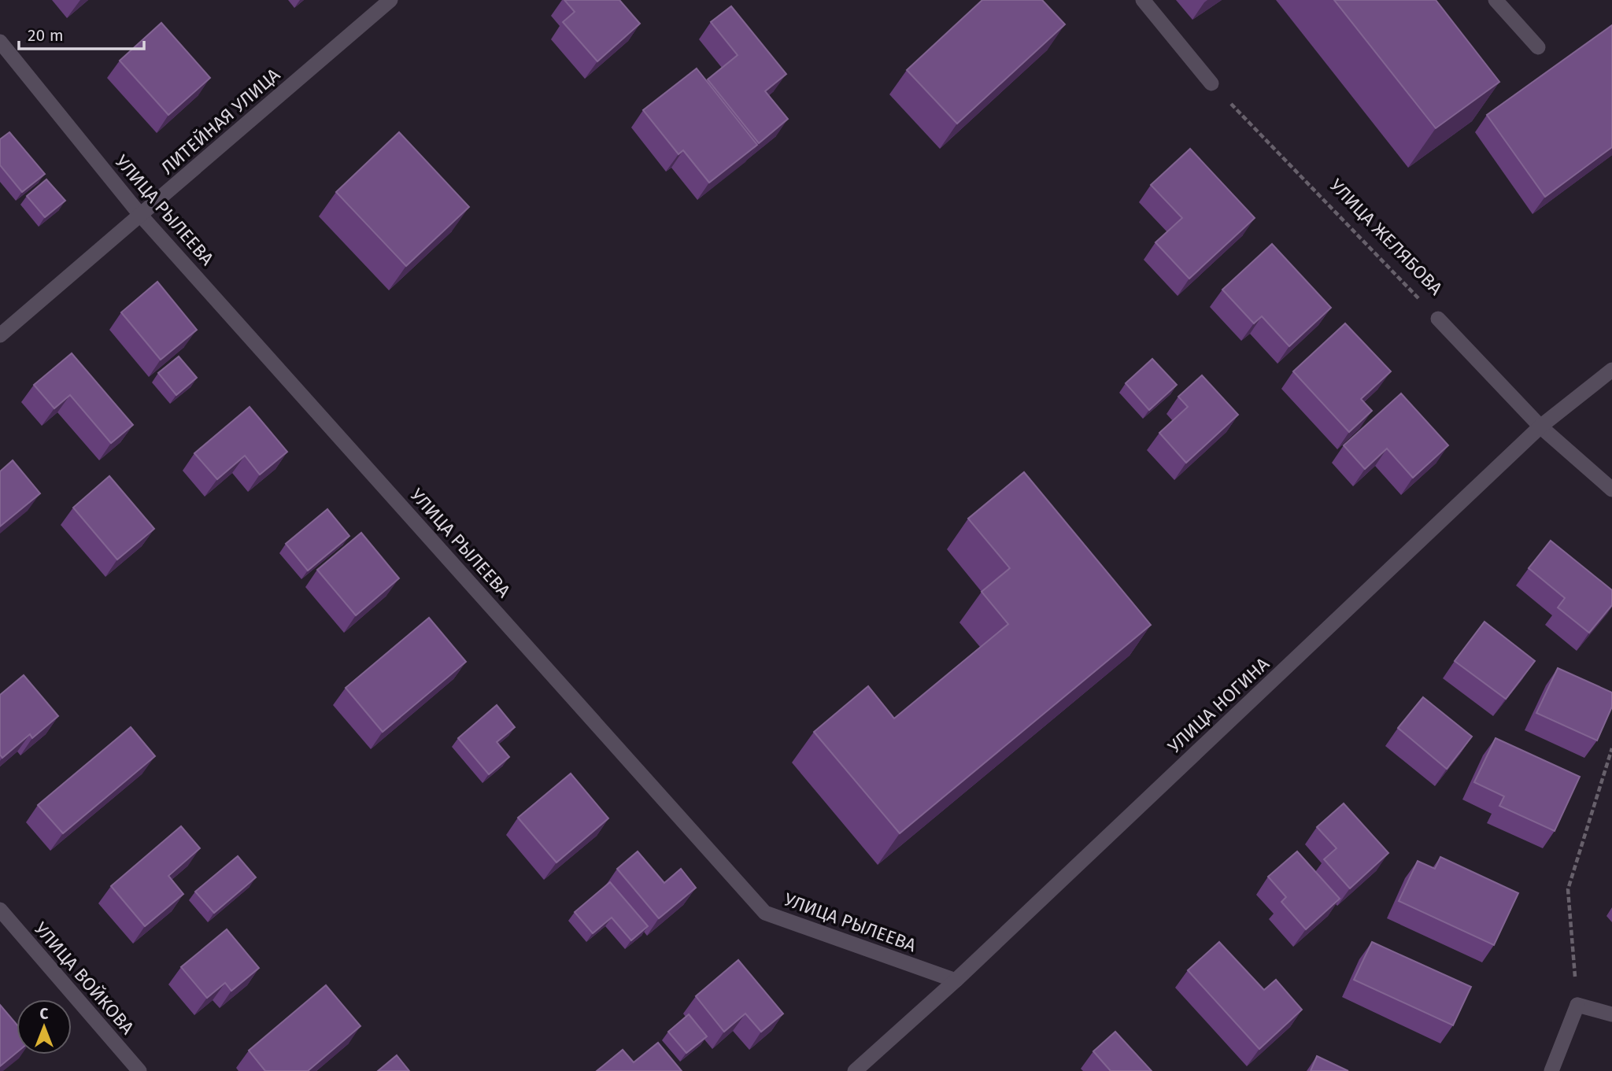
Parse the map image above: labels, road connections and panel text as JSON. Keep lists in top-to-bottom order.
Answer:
{
  "streets": {
    "street": [
      "ЛИТЕЙНАЯ УЛИЦА",
      "УЛИЦА РЫЛЕЕВА",
      "УЛИЦА ЖЕЛЯБОВА",
      "УЛИЦА НОГИНА",
      "УЛИЦА ВОЙКОВА"
    ]
  },
  "crossings": [
    ["ЛИТЕЙНАЯ УЛИЦА", "УЛИЦА РЫЛЕЕВА"],
    ["УЛИЦА РЫЛЕЕВА", "УЛИЦА НОГИНА"],
    ["УЛИЦА ЖЕЛЯБОВА", "УЛИЦА НОГИНА"]
  ],
  "scale_bar": "20 m",
  "north": "top"
}
